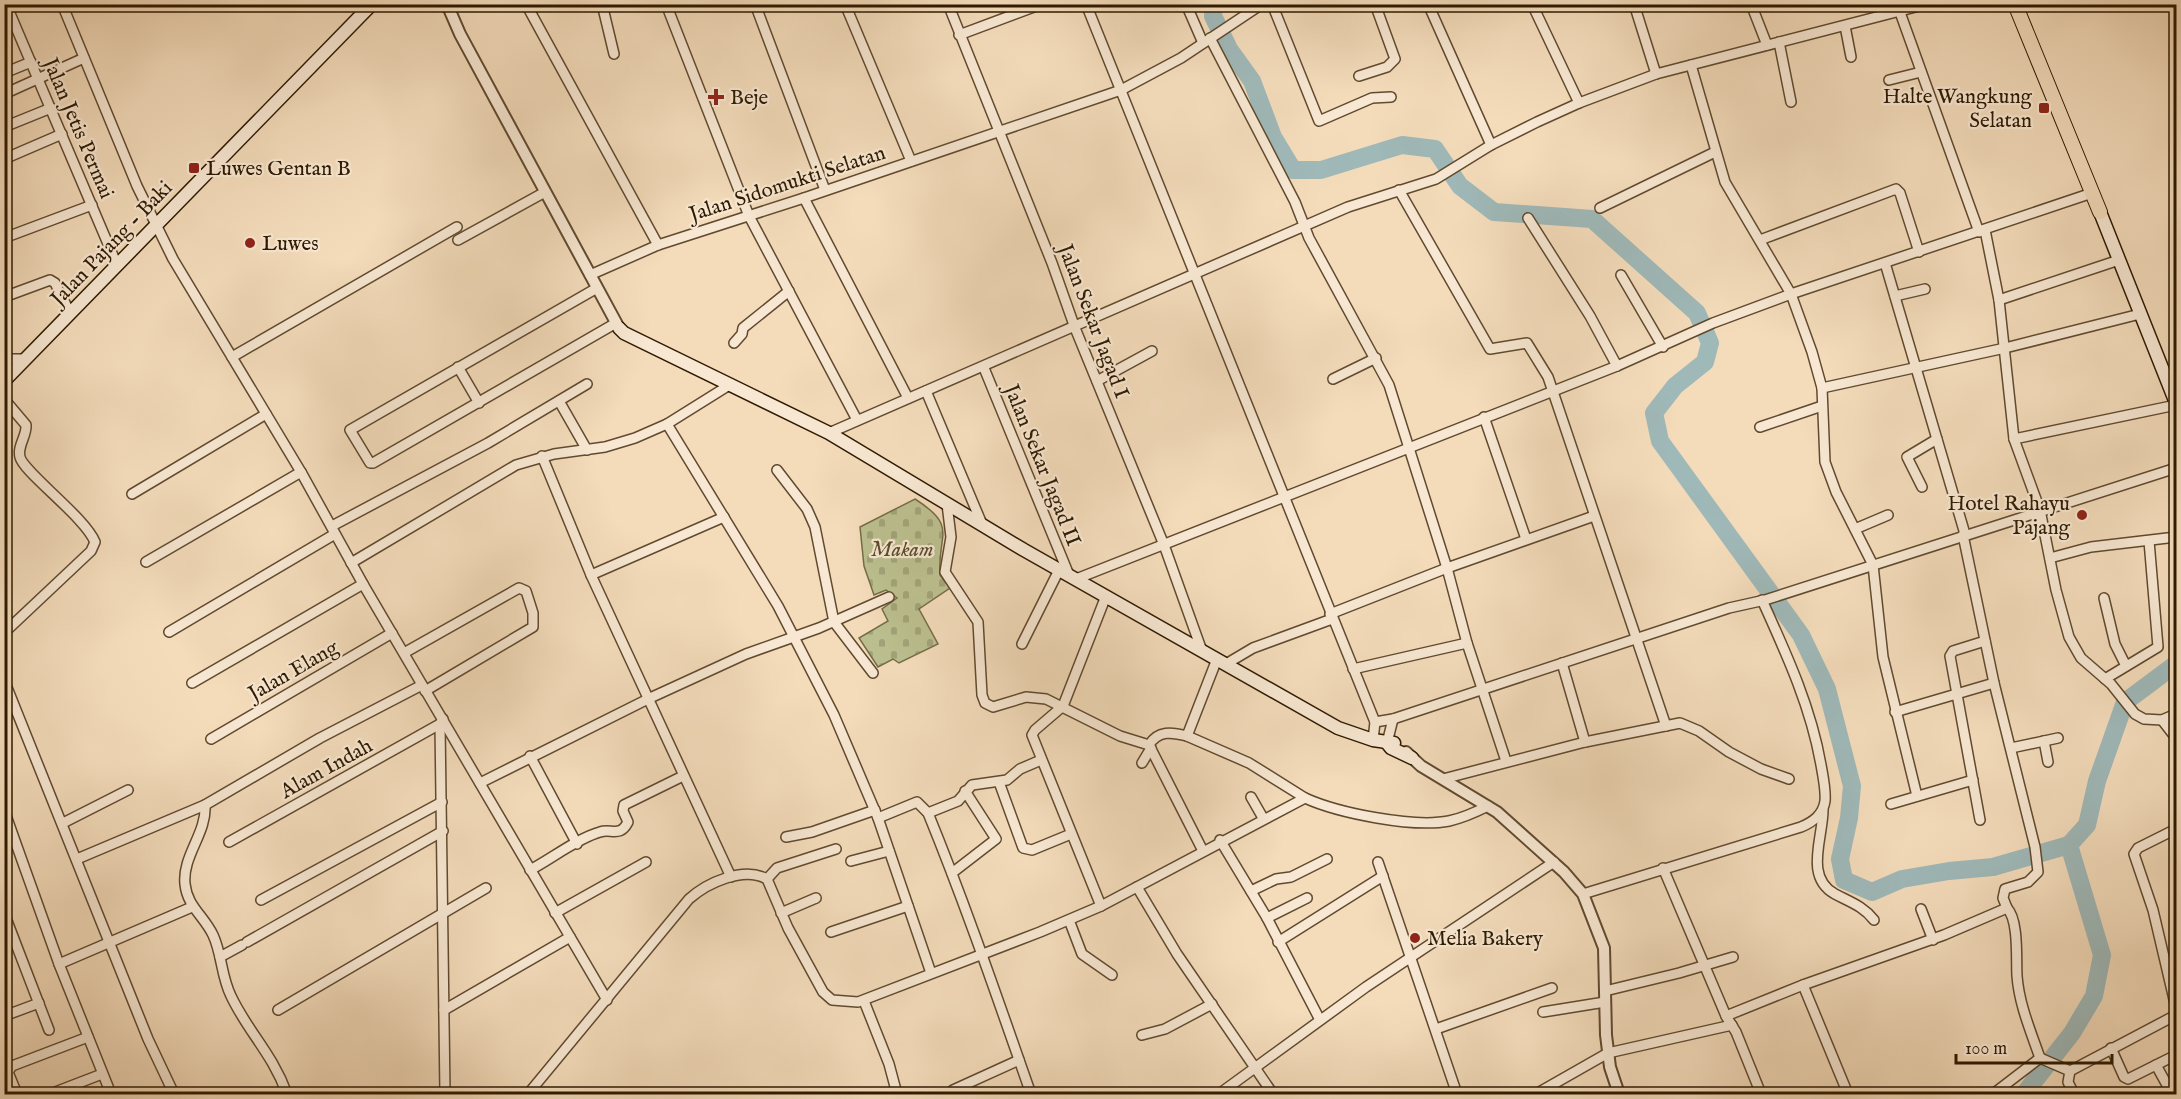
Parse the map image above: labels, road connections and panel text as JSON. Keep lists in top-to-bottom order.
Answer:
{
  "streets": {
    "main road": ["Jalan Pajang - Baki"],
    "street": [
      "Jalan Jetis Permai",
      "Jalan Sidomukti Selatan",
      "Jalan Sekar Jagad I",
      "Jalan Sekar Jagad II",
      "Jalan Elang",
      "Alam Indah"
    ]
  },
  "crossings": [
    ["Jalan Jetis Permai", "Jalan Pajang - Baki"],
    ["Jalan Sidomukti Selatan", "Jalan Sekar Jagad I"]
  ],
  "parks": ["Makam"],
  "places": {
    "health": ["Beje"],
    "transit": ["Halte Wangkung Selatan", "Luwes Gentan B"],
    "other": ["Luwes", "Hotel Rahayu Pajang", "Melia Bakery"]
  },
  "scale_bar": "100 m"
}
